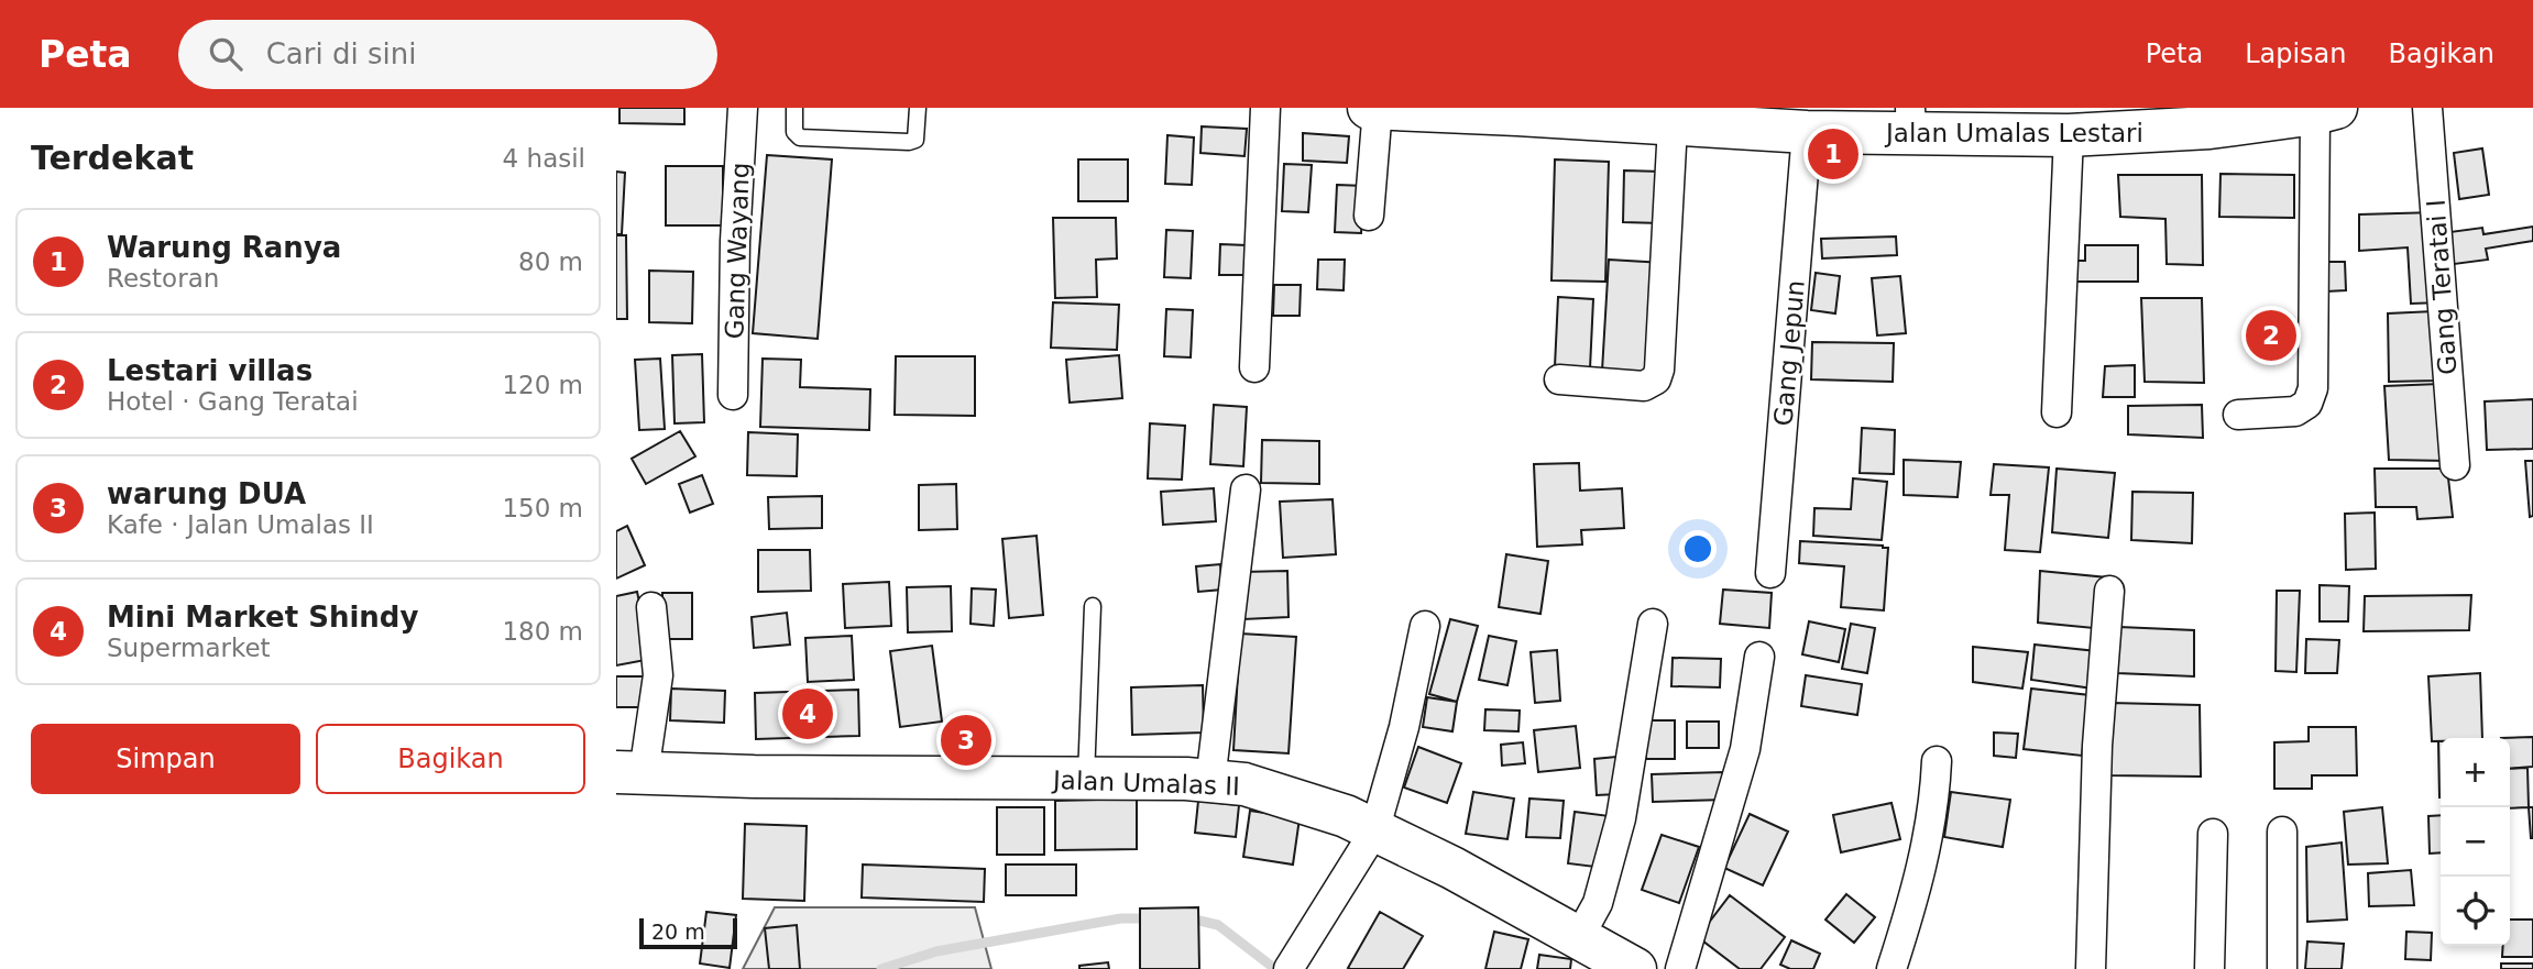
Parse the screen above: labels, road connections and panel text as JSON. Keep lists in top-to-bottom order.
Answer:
{
  "streets": {
    "street": [
      "Jalan Umalas Lestari",
      "Gang Wayang",
      "Gang Teratai I",
      "Gang Jepun",
      "Jalan Umalas II"
    ]
  },
  "crossings": [
    ["Jalan Umalas Lestari", "Gang Jepun"]
  ],
  "scale_bar": "20 m",
  "page": {
    "header": "Peta",
    "search": "Cari di sini",
    "nav": ["Peta", "Lapisan", "Bagikan"],
    "heading": ["Terdekat", "4 hasil"],
    "pins": [
      "1",
      "2",
      "4",
      "3"
    ],
    "list": [
      {
        "mark": "1",
        "name": "Warung Ranya",
        "note": "Restoran",
        "value": "80 m"
      },
      {
        "mark": "2",
        "name": "Lestari villas",
        "note": "Hotel · Gang Teratai",
        "value": "120 m"
      },
      {
        "mark": "3",
        "name": "warung DUA",
        "note": "Kafe · Jalan Umalas II",
        "value": "150 m"
      },
      {
        "mark": "4",
        "name": "Mini Market Shindy",
        "note": "Supermarket",
        "value": "180 m"
      }
    ],
    "buttons": ["Simpan", "Bagikan"],
    "map_buttons": ["+", "−"],
    "scale": "20 m"
  }
}
